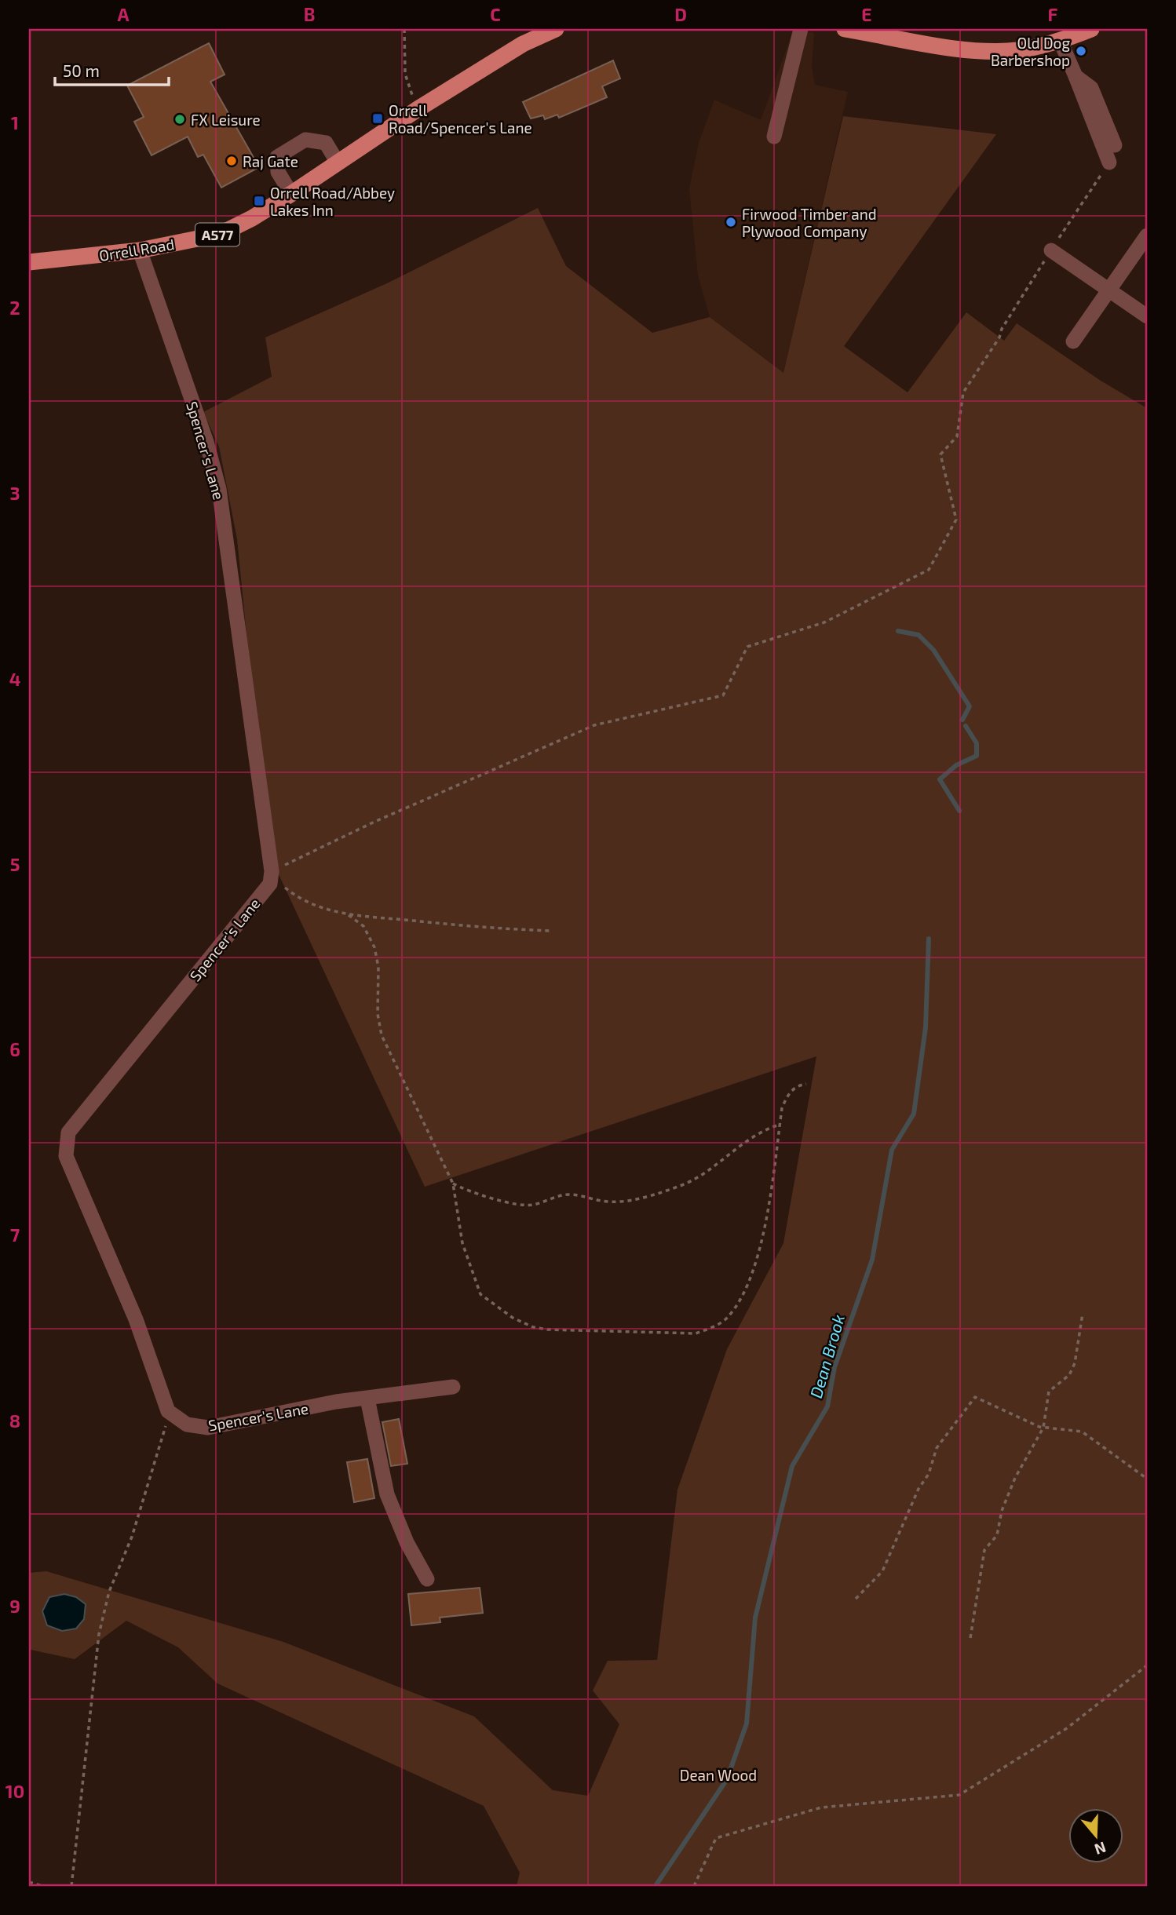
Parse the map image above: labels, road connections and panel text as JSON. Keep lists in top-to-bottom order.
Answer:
{
  "streets": {
    "main road": ["A577", "Orrell Road"],
    "street": ["Spencer's Lane"]
  },
  "crossings": [
    ["A577", "Orrell Road"],
    ["Orrell Road", "Spencer's Lane"]
  ],
  "water": ["Dean Brook"],
  "parks": ["Dean Wood"],
  "places": {
    "other": [
      "Old Dog Barbershop",
      "FX Leisure",
      "Raj Gate",
      "Firwood Timber and Plywood Company"
    ],
    "transit": ["Orrell Road/Spencer's Lane", "Orrell Road/Abbey Lakes Inn"]
  },
  "scale_bar": "50 m",
  "north": "bottom",
  "grid": {
    "columns": [
      "A",
      "B",
      "C",
      "D",
      "E",
      "F"
    ],
    "rows": [
      "1",
      "2",
      "3",
      "4",
      "5",
      "6",
      "7",
      "8",
      "9",
      "10"
    ]
  }
}
